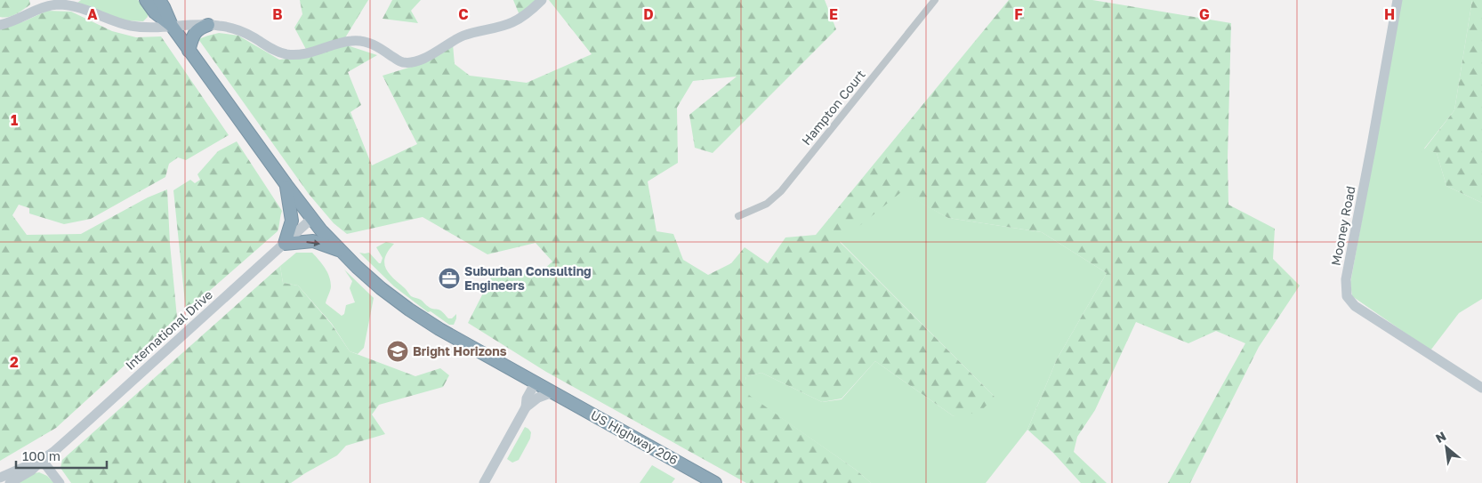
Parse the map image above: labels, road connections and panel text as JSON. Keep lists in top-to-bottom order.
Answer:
{
  "streets": {
    "highway": ["US Highway 206"],
    "street": ["Hampton Court", "Mooney Road", "International Drive"]
  },
  "crossings": [
    ["International Drive", "US Highway 206"]
  ],
  "places": {
    "office": ["Suburban Consulting Engineers"],
    "school or university": ["Bright Horizons"]
  },
  "scale_bar": "100 m",
  "north": "top left",
  "grid": {
    "columns": [
      "A",
      "B",
      "C",
      "D",
      "E",
      "F",
      "G",
      "H"
    ],
    "rows": ["1", "2"]
  }
}
